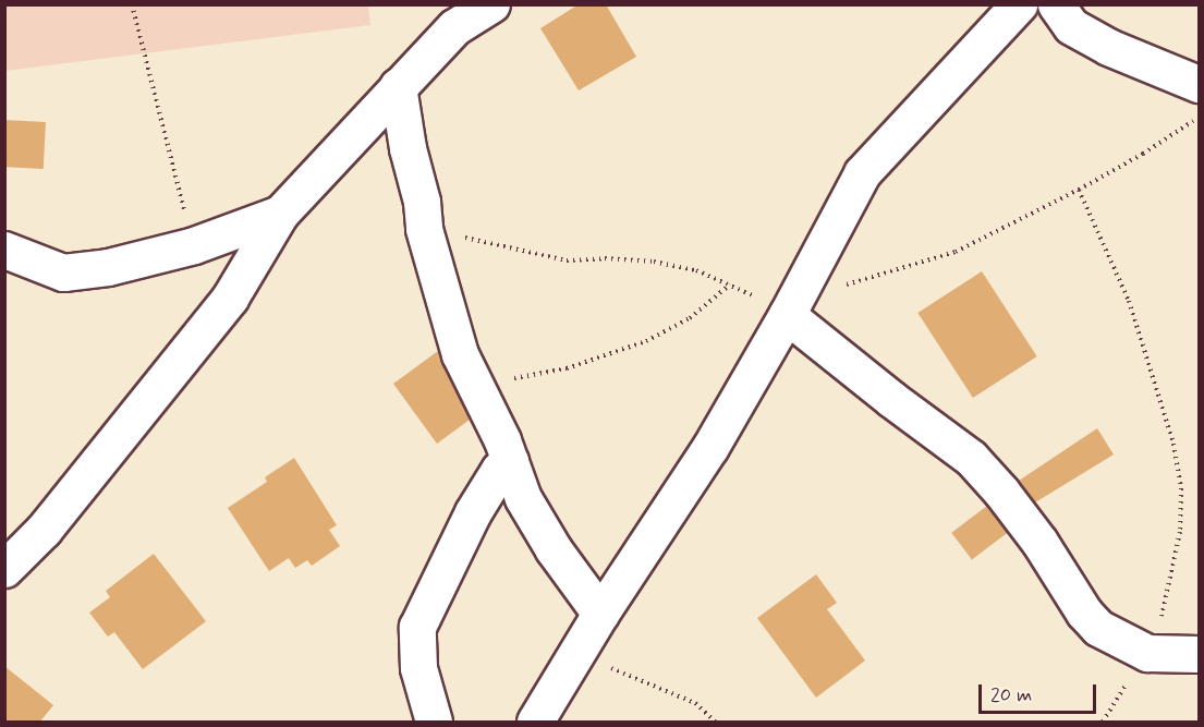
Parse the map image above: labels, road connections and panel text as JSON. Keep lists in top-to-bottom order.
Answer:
{
  "scale_bar": "20 m"
}
